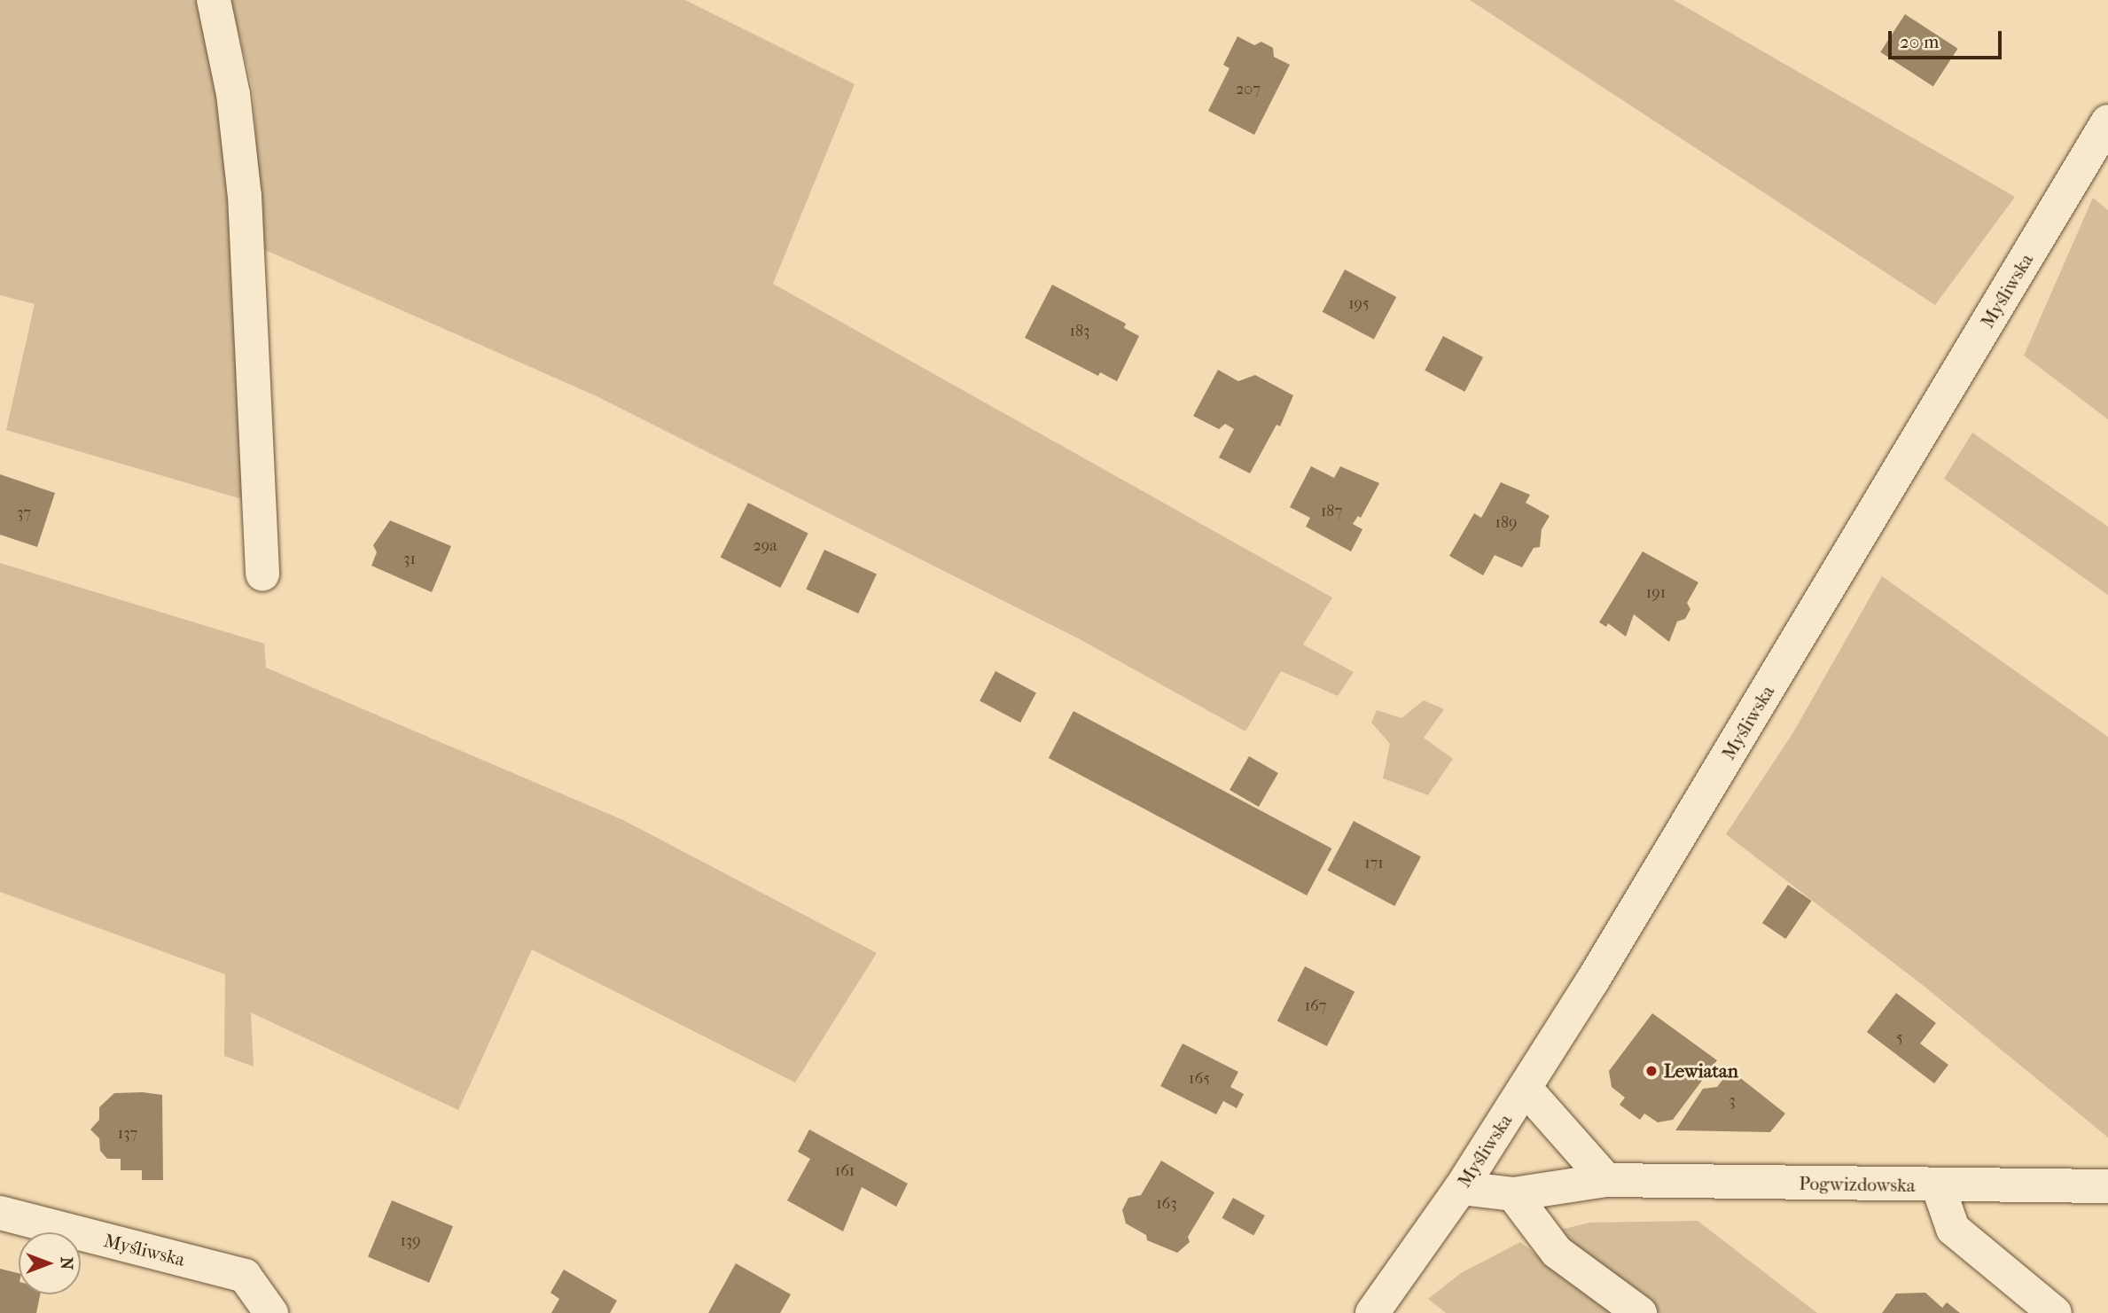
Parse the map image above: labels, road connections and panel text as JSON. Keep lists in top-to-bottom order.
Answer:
{
  "streets": {
    "street": ["Myśliwska", "Pogwizdowska"]
  },
  "crossings": [
    ["Myśliwska", "Pogwizdowska"]
  ],
  "places": ["Lewiatan"],
  "house_numbers": [
    "207",
    "195",
    "183",
    "187",
    "37",
    "189",
    "29a",
    "31",
    "191",
    "171",
    "167",
    "5",
    "165",
    "3",
    "137",
    "161",
    "163",
    "139"
  ],
  "scale_bar": "20 m",
  "north": "right"
}
